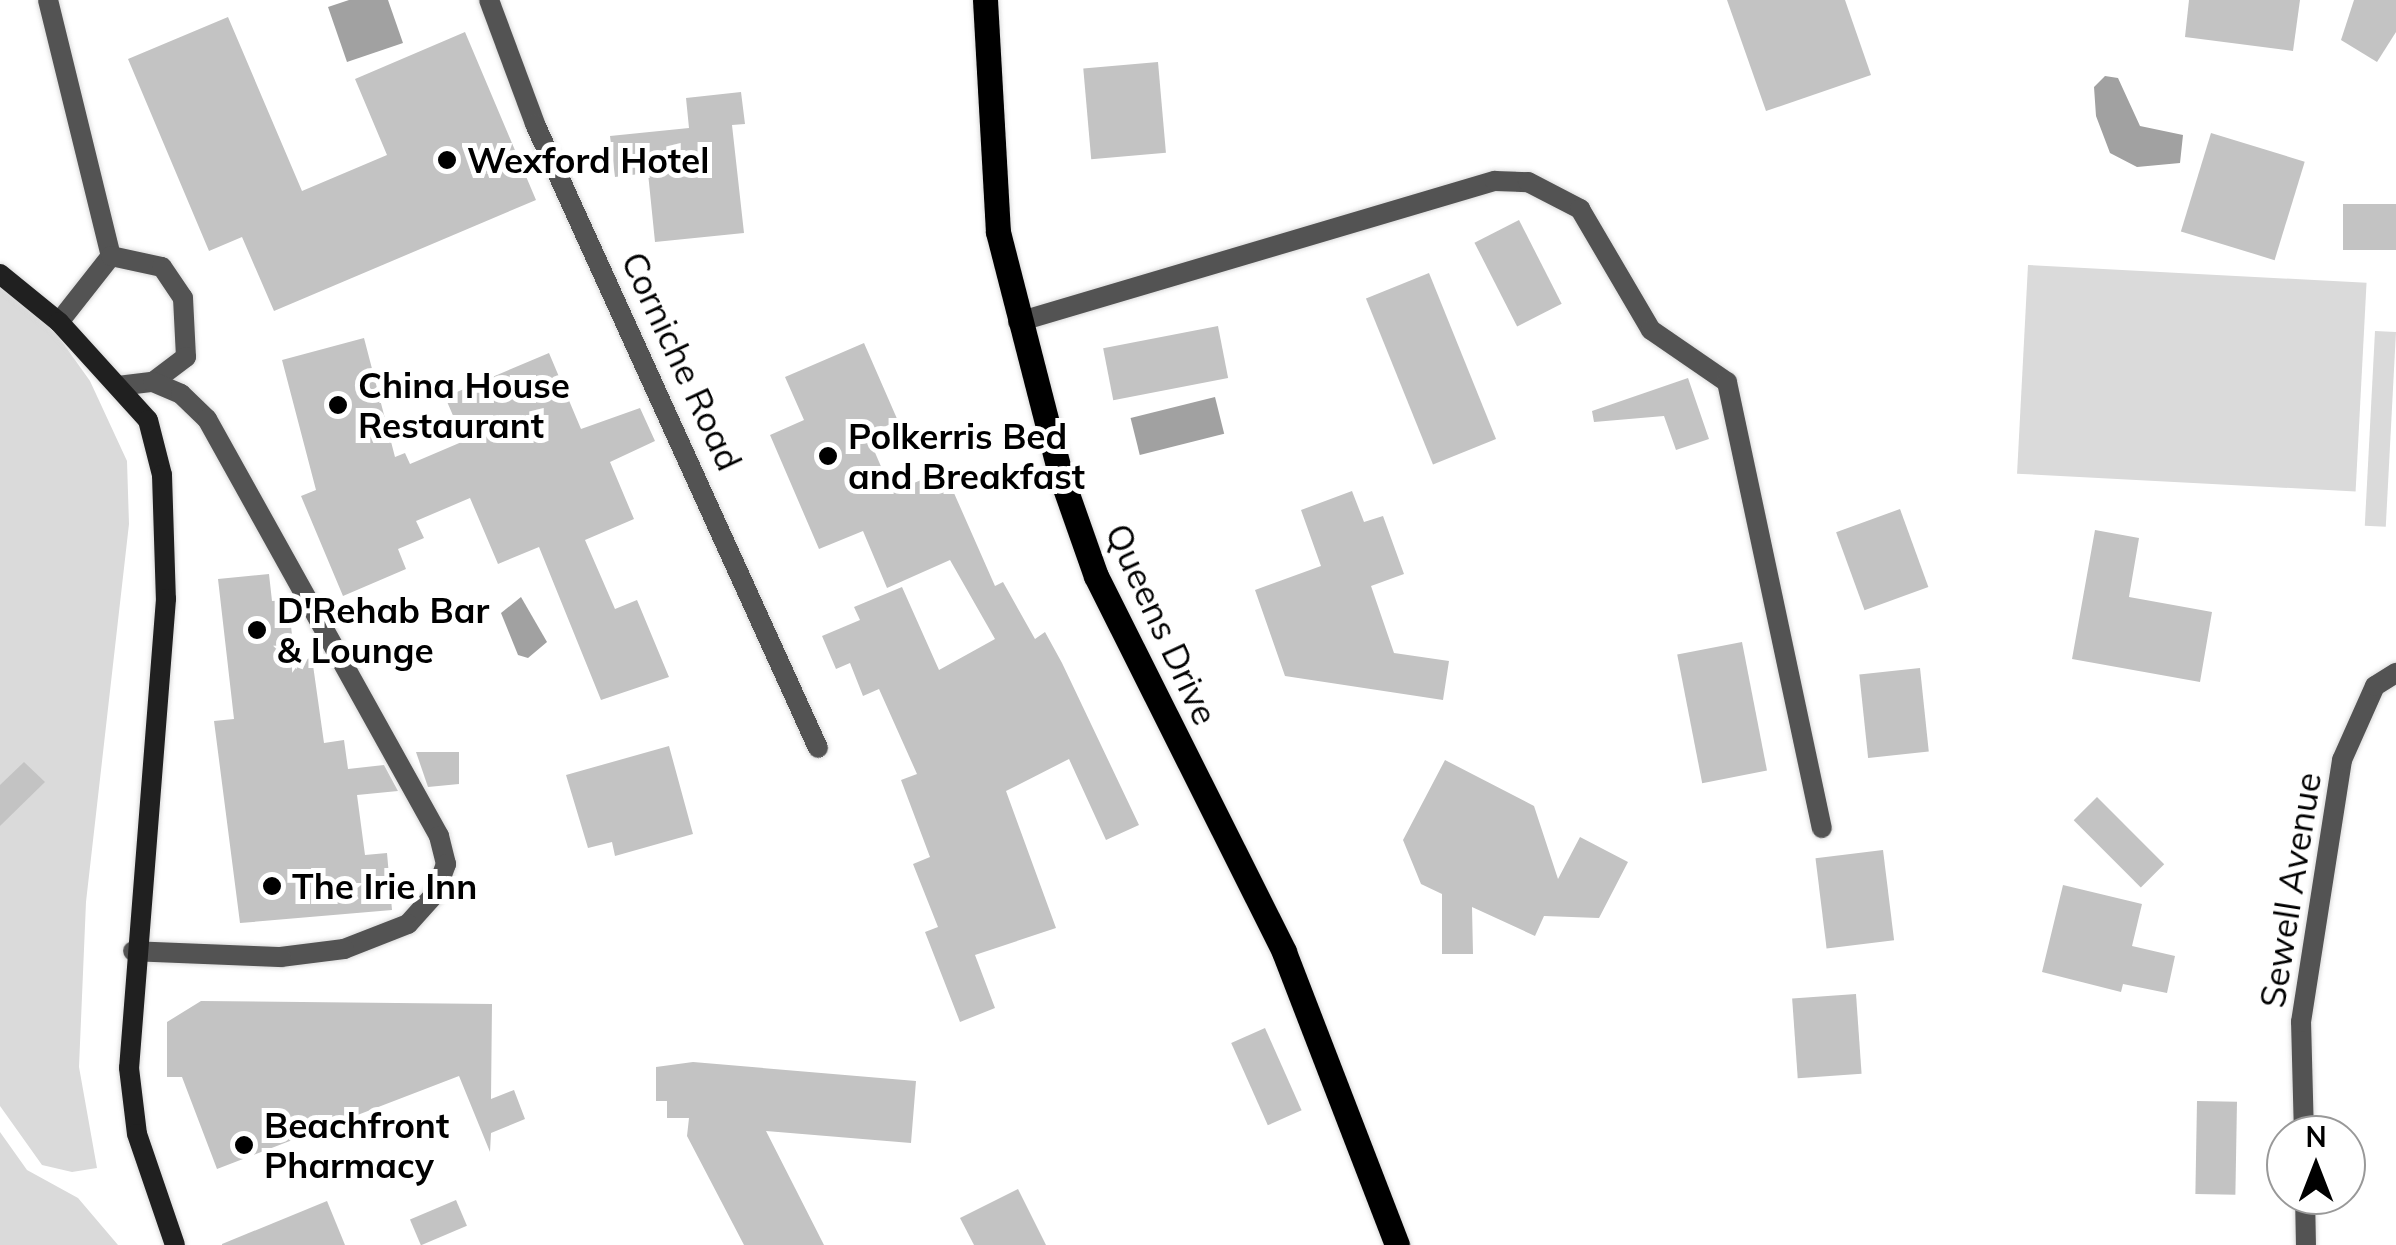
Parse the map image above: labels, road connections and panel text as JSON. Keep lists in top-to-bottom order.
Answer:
{
  "streets": {
    "main road": ["Queens Drive"],
    "street": ["Corniche Road", "Sewell Avenue"]
  },
  "places": [
    "Wexford Hotel",
    "China House Restaurant",
    "Polkerris Bed and Breakfast",
    "D'Rehab Bar & Lounge",
    "The Irie Inn",
    "Beachfront Pharmacy"
  ],
  "north": "top"
}
